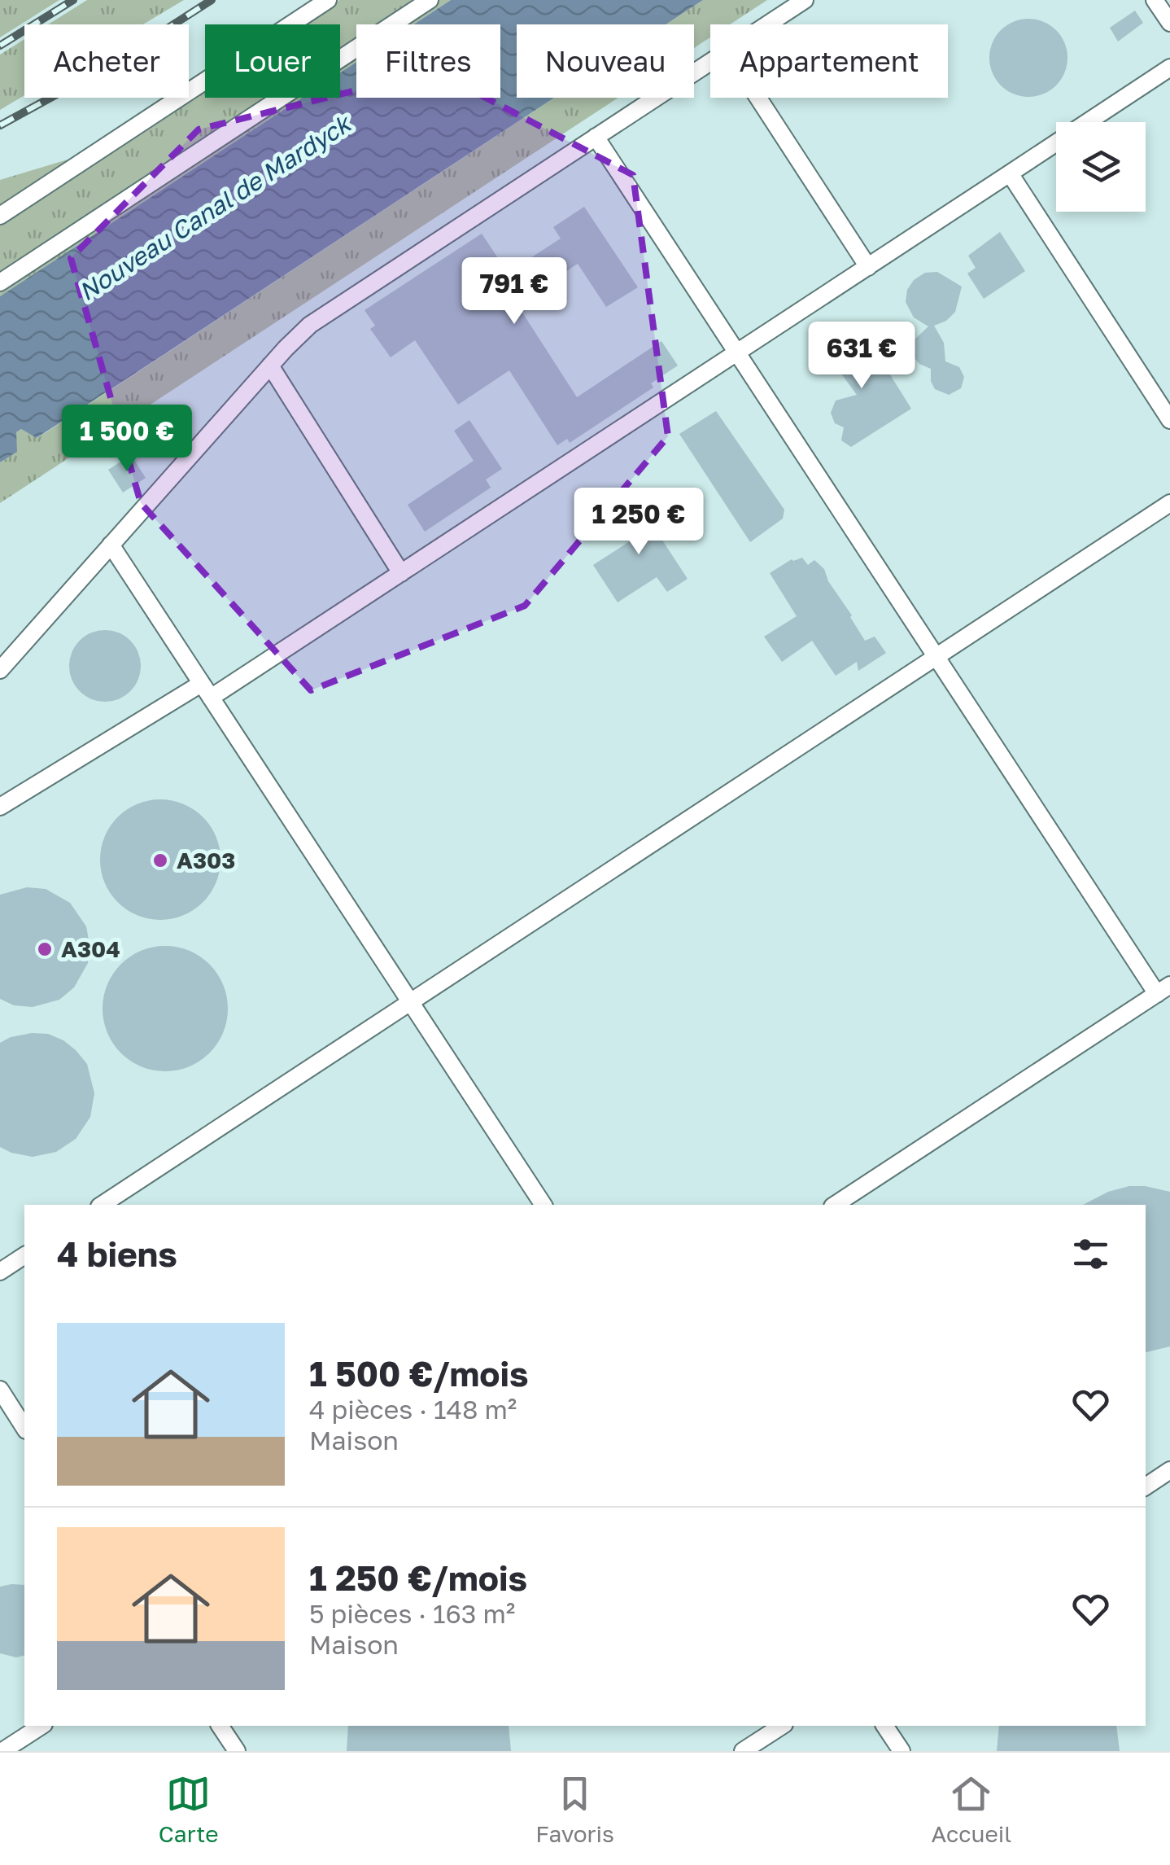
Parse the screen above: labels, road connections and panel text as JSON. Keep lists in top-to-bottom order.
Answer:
{
  "water": ["Nouveau Canal de Mardyck"],
  "places": ["A303", "A304"],
  "page": {
    "chip": [
      "Acheter",
      "Louer",
      "Filtres",
      "Nouveau",
      "Appartement"
    ],
    "price": [
      "791 €",
      "631 €",
      "1 500 €",
      "1 250 €"
    ],
    "heading": "4 biens",
    "list": [
      {
        "name": "1 500 €/mois",
        "note": "4 pièces · 148 m² · Maison"
      },
      {
        "name": "1 250 €/mois",
        "note": "5 pièces · 163 m² · Maison"
      }
    ],
    "tabs": ["Carte", "Favoris", "Accueil"]
  }
}
